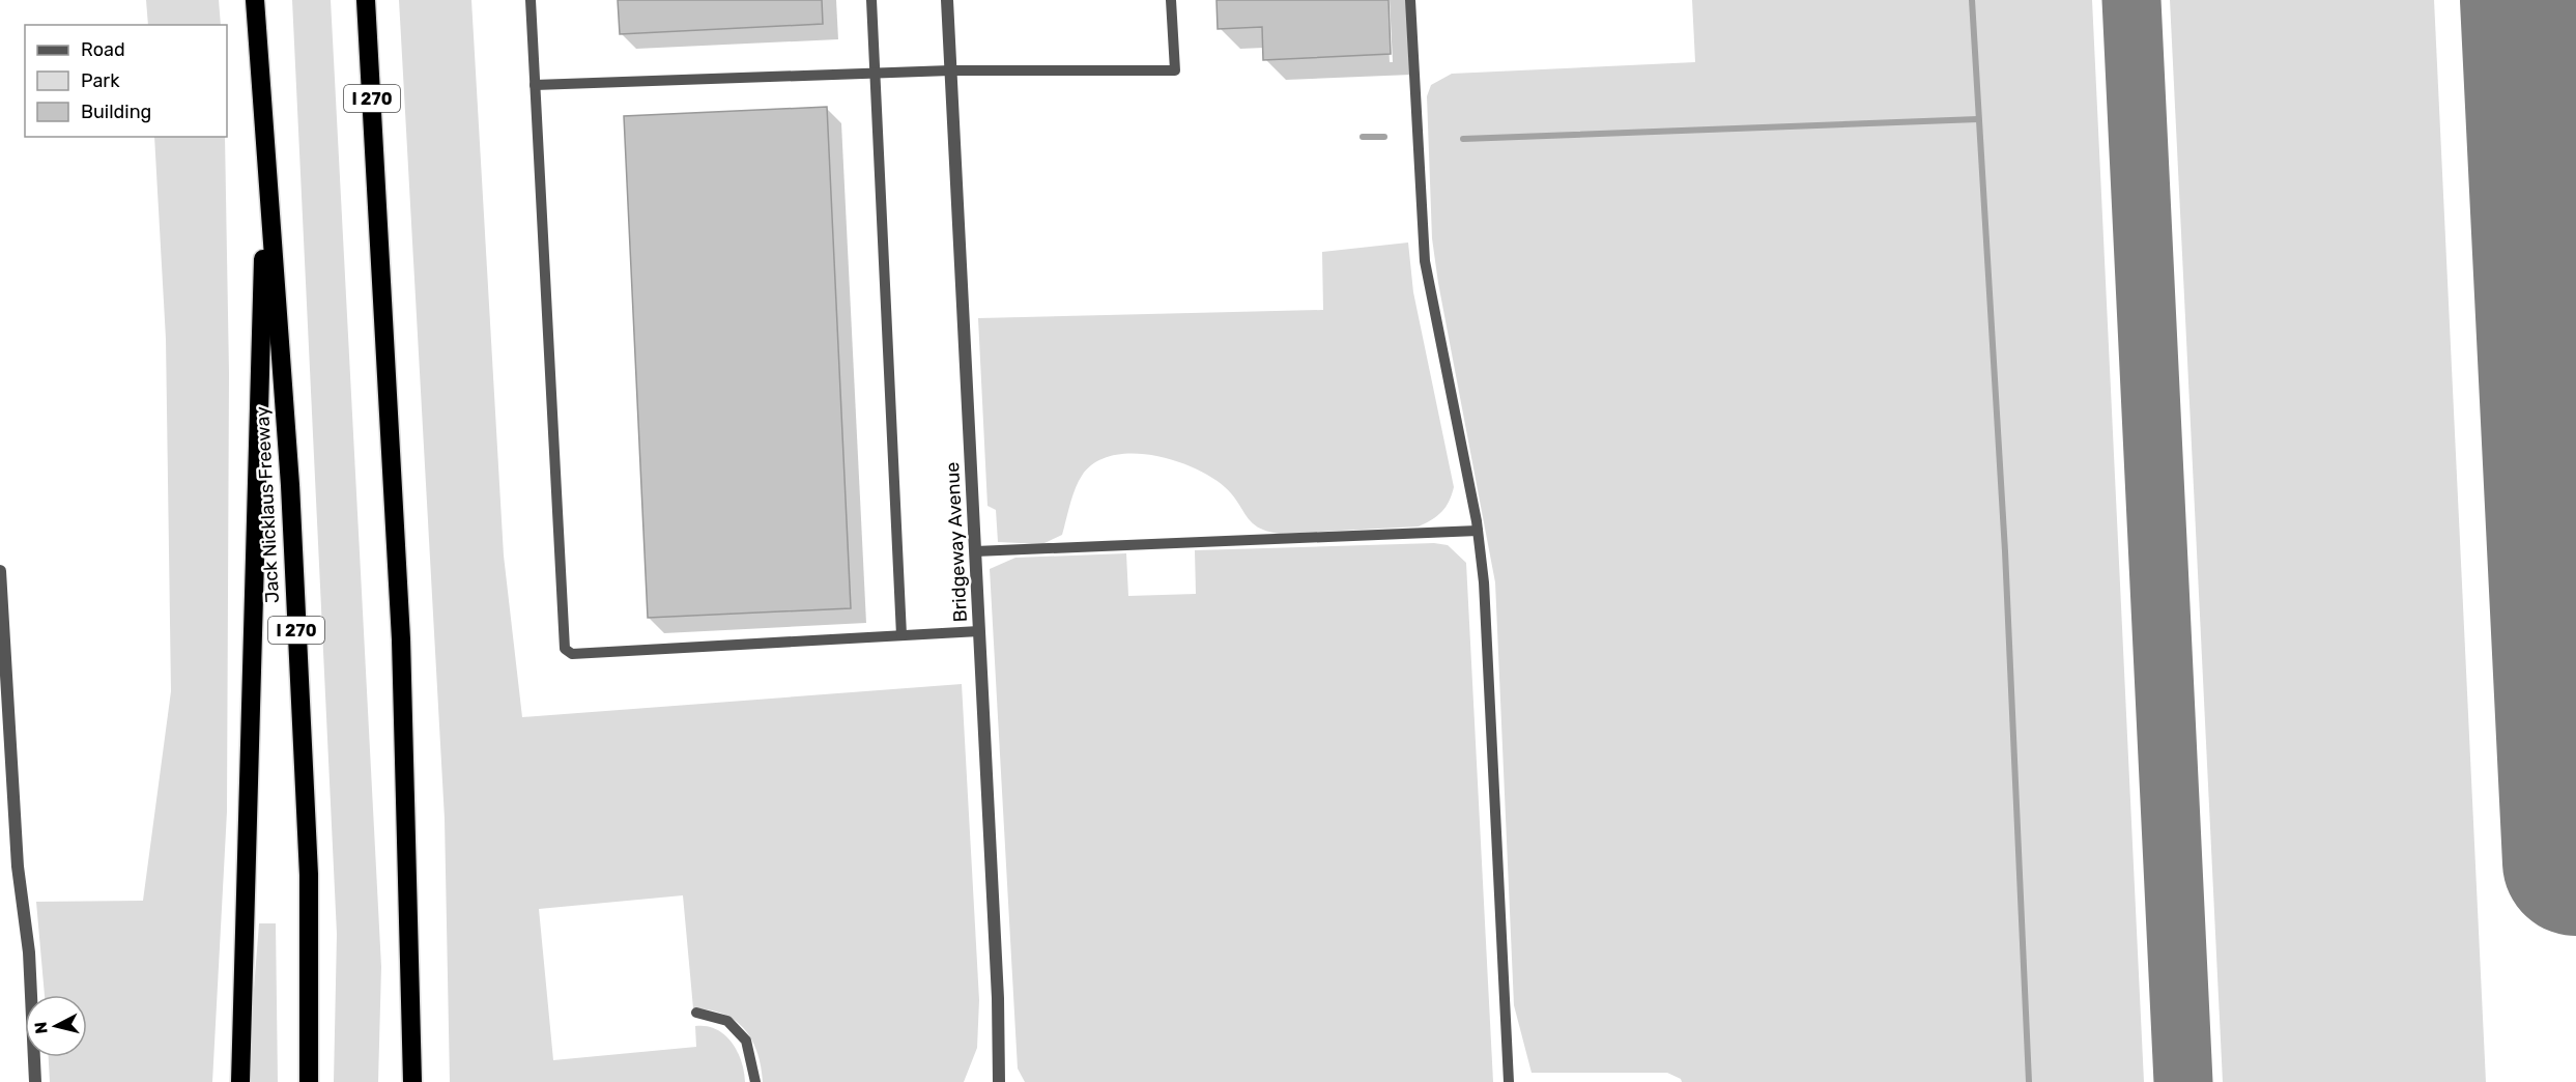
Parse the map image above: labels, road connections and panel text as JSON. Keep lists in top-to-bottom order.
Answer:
{
  "streets": {
    "highway": ["I 270", "Jack Nicklaus Freeway"],
    "street": ["Bridgeway Avenue"]
  },
  "legend": ["Road", "Park", "Building"],
  "north": "left"
}
